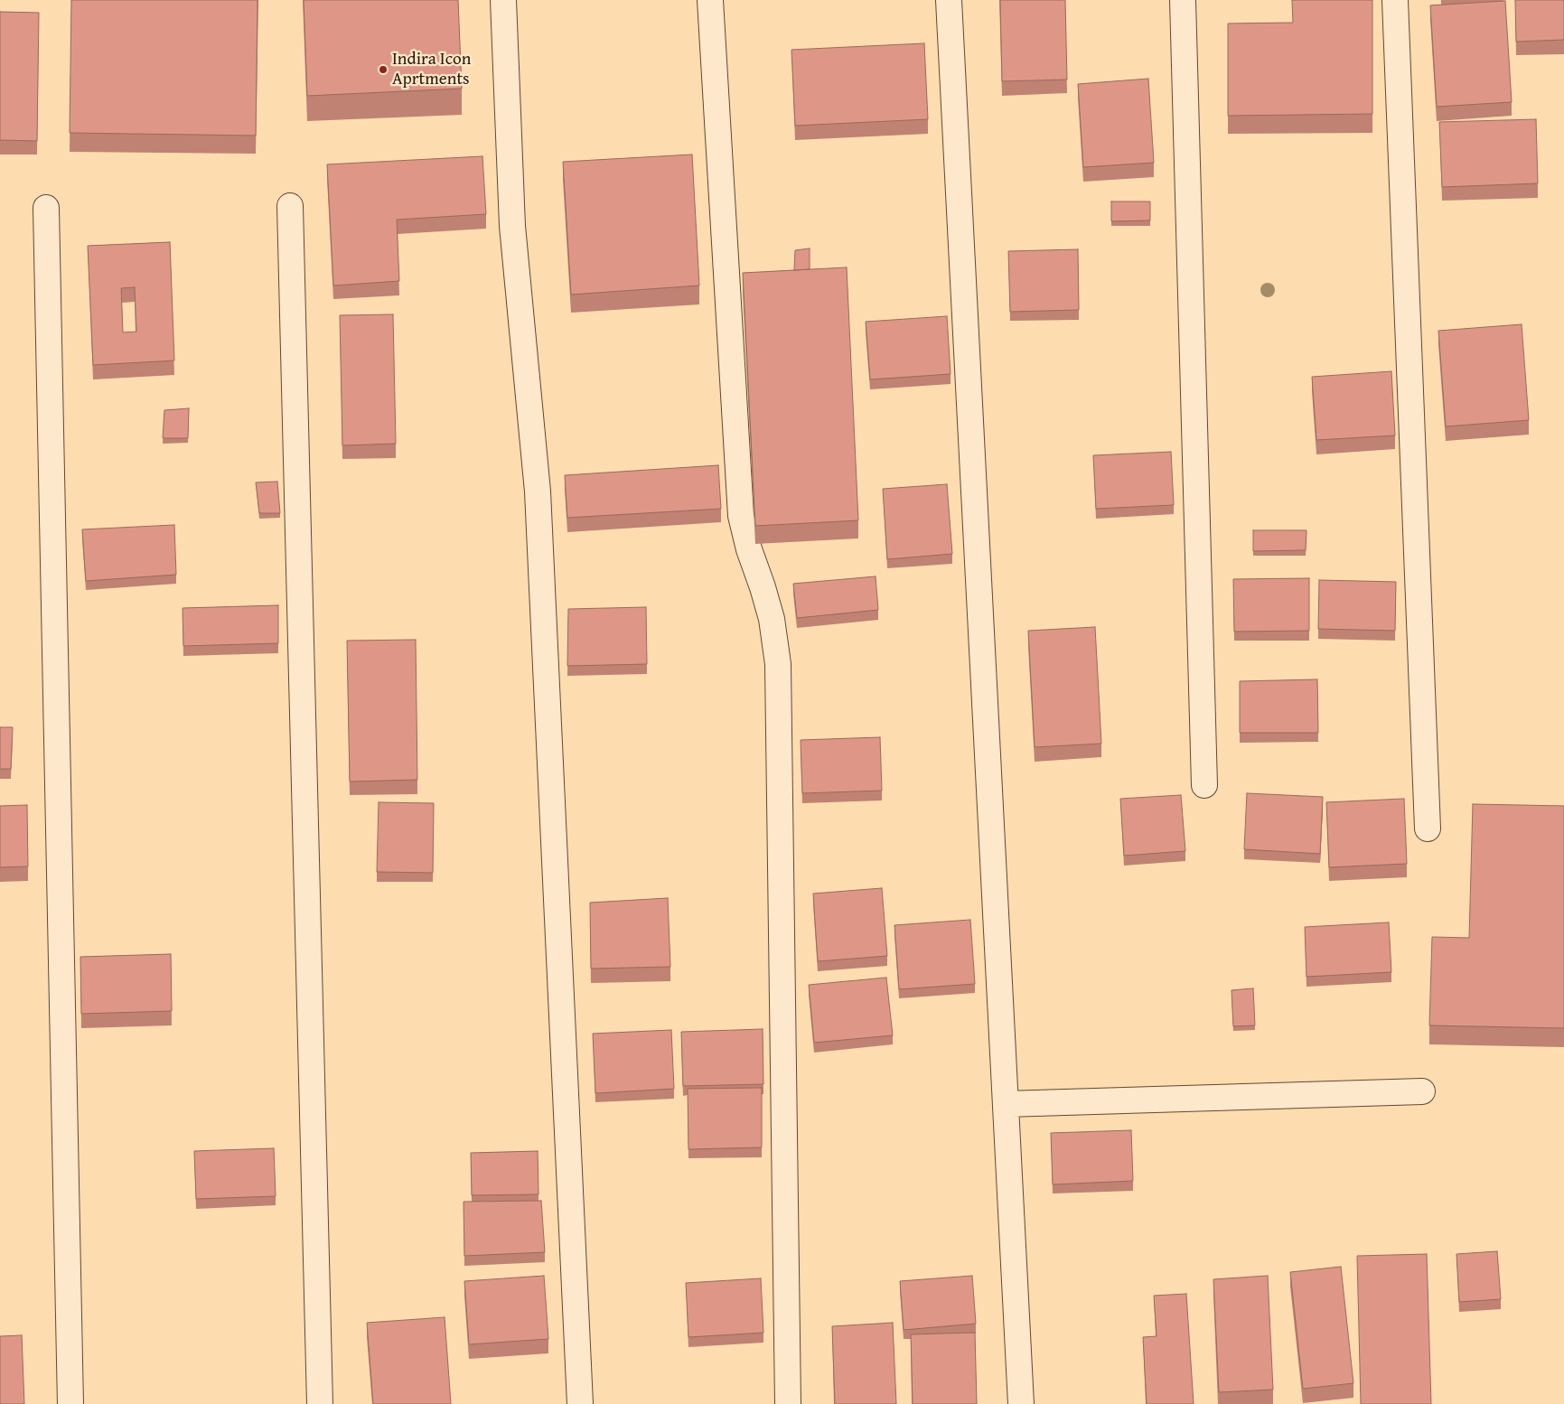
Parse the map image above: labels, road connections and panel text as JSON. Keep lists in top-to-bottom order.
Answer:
{
  "places": ["Indira Icon Aprtments"]
}
